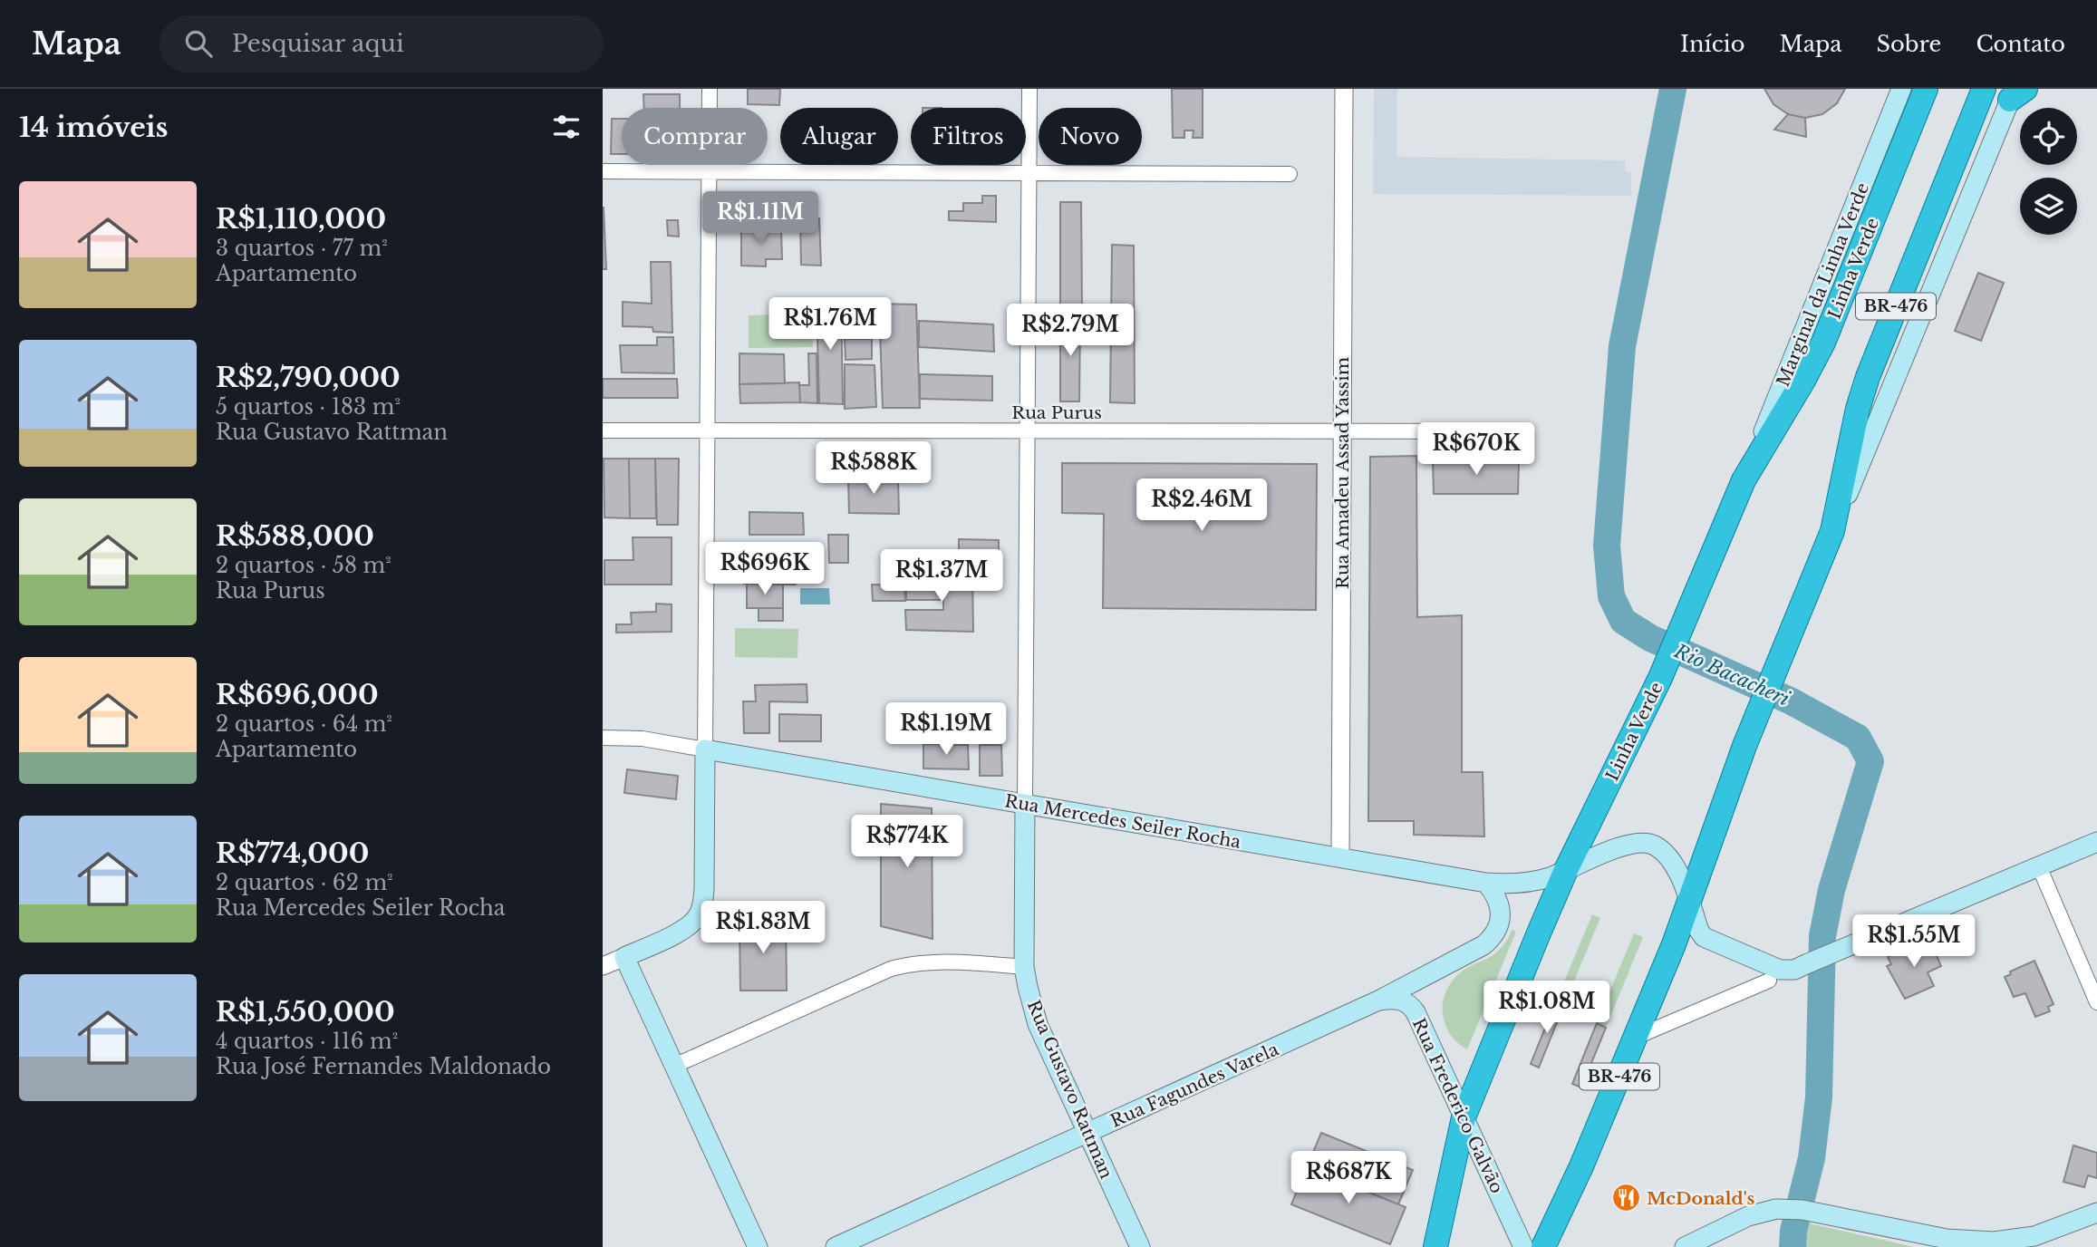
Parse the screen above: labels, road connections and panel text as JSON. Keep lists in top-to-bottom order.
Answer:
{
  "streets": {
    "highway": ["Linha Verde", "BR-476"],
    "main road": [
      "Marginal da Linha Verde",
      "Rua Mercedes Seiler Rocha",
      "Rua Fagundes Varela",
      "Rua Gustavo Rattman",
      "Rua Frederico Galvão"
    ],
    "street": ["Rua Purus", "Rua Amadeu Assad Yassim"]
  },
  "crossings": [
    ["Linha Verde", "Marginal da Linha Verde"],
    ["Linha Verde", "Rua Mercedes Seiler Rocha"],
    ["Linha Verde", "Rua Frederico Galvão"],
    ["BR-476", "Rua Mercedes Seiler Rocha"],
    ["Rua Purus", "Rua Amadeu Assad Yassim"],
    ["Rua Purus", "Rua Gustavo Rattman"],
    ["Rua Amadeu Assad Yassim", "Rua Mercedes Seiler Rocha"],
    ["Rua Mercedes Seiler Rocha", "Rua Fagundes Varela"],
    ["Rua Mercedes Seiler Rocha", "Rua Gustavo Rattman"],
    ["Rua Fagundes Varela", "Rua Gustavo Rattman"],
    ["Rua Fagundes Varela", "Rua Frederico Galvão"]
  ],
  "water": ["Rio Bacacheri"],
  "places": {
    "restaurant": ["McDonald's"]
  },
  "page": {
    "header": "Mapa",
    "search": "Pesquisar aqui",
    "nav": [
      "Início",
      "Mapa",
      "Sobre",
      "Contato"
    ],
    "heading": "14 imóveis",
    "chip": [
      "Comprar",
      "Alugar",
      "Filtros",
      "Novo"
    ],
    "list": [
      {
        "name": "R$1,110,000",
        "note": "3 quartos · 77 m² · Apartamento"
      },
      {
        "name": "R$2,790,000",
        "note": "5 quartos · 183 m² · Rua Gustavo Rattman"
      },
      {
        "name": "R$588,000",
        "note": "2 quartos · 58 m² · Rua Purus"
      },
      {
        "name": "R$696,000",
        "note": "2 quartos · 64 m² · Apartamento"
      },
      {
        "name": "R$774,000",
        "note": "2 quartos · 62 m² · Rua Mercedes Seiler Rocha"
      },
      {
        "name": "R$1,550,000",
        "note": "4 quartos · 116 m² · Rua José Fernandes Maldonado"
      }
    ],
    "price": [
      "R$1.11M",
      "R$1.76M",
      "R$2.79M",
      "R$670K",
      "R$588K",
      "R$2.46M",
      "R$696K",
      "R$1.37M",
      "R$1.19M",
      "R$774K",
      "R$1.83M",
      "R$1.55M",
      "R$1.08M",
      "R$687K"
    ]
  }
}
